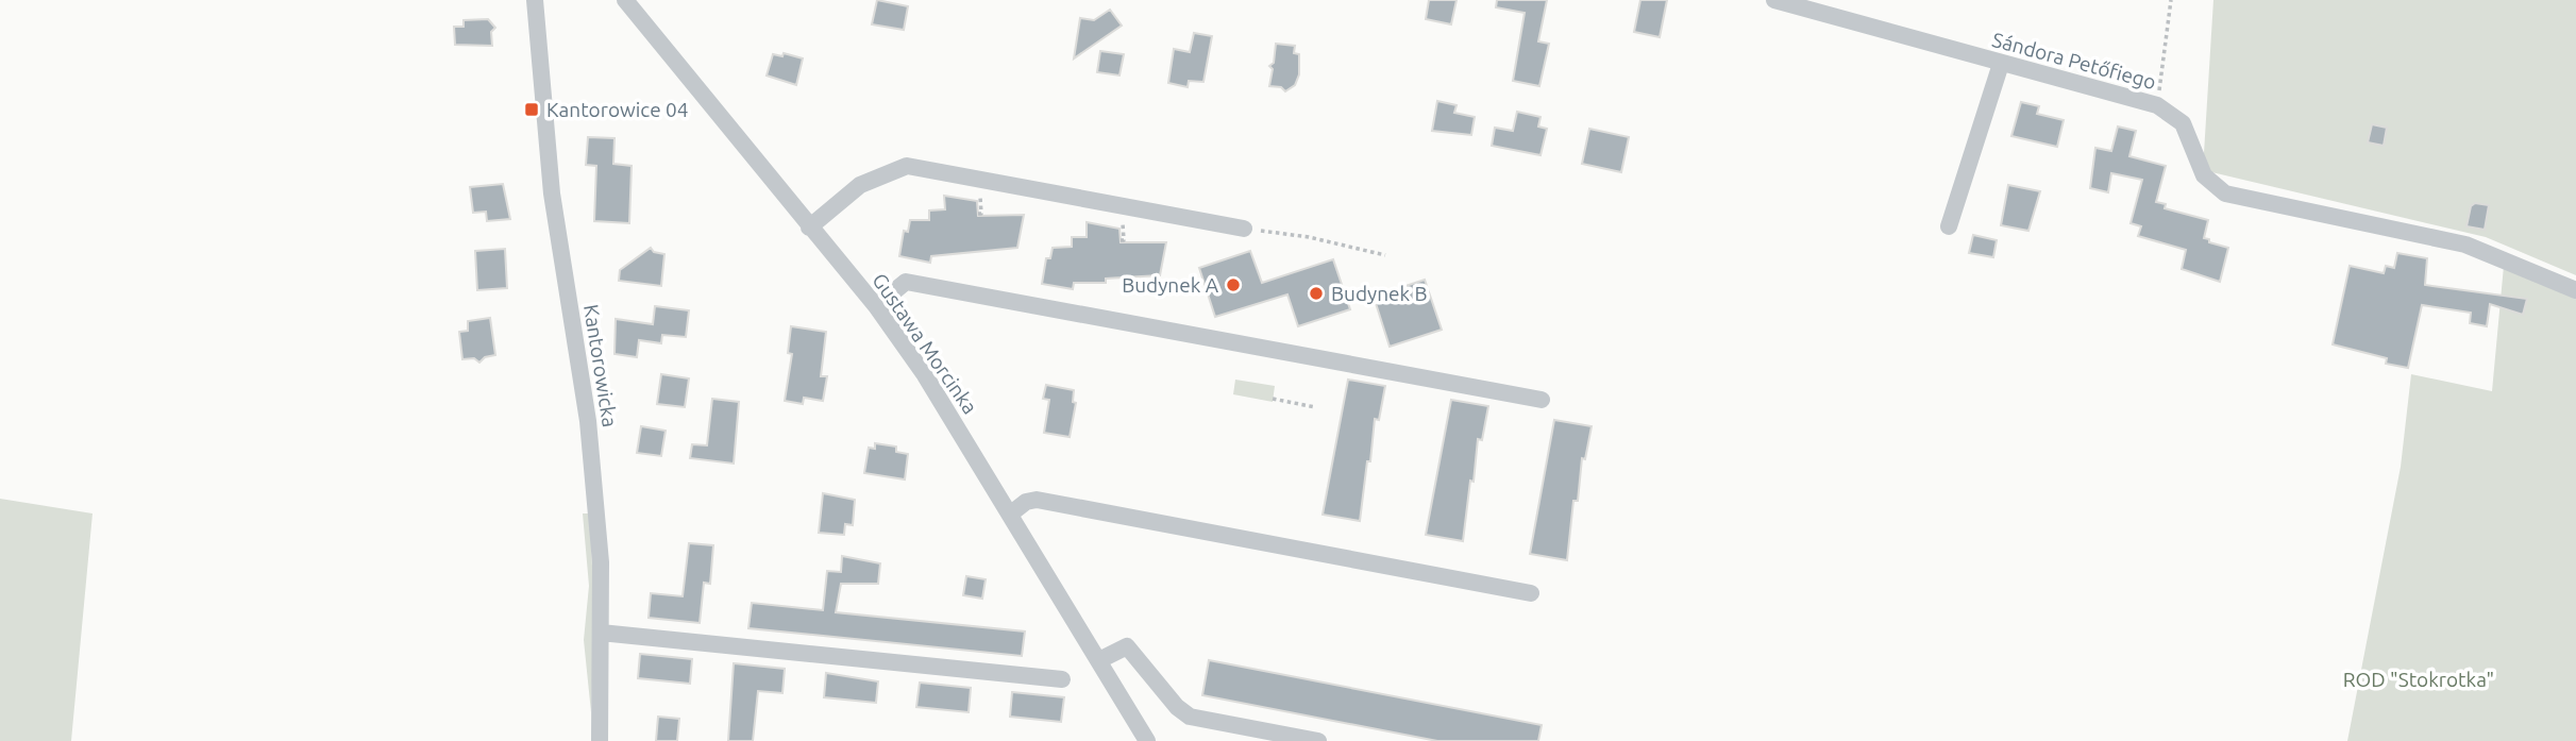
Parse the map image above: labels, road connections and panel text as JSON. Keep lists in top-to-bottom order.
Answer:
{
  "streets": {
    "street": ["Sándora Petőfiego", "Gustawa Morcinka", "Kantorowicka"]
  },
  "parks": ["ROD \"Stokrotka\""],
  "places": {
    "transit": ["Kantorowice 04"],
    "other": ["Budynek A", "Budynek B"]
  }
}
